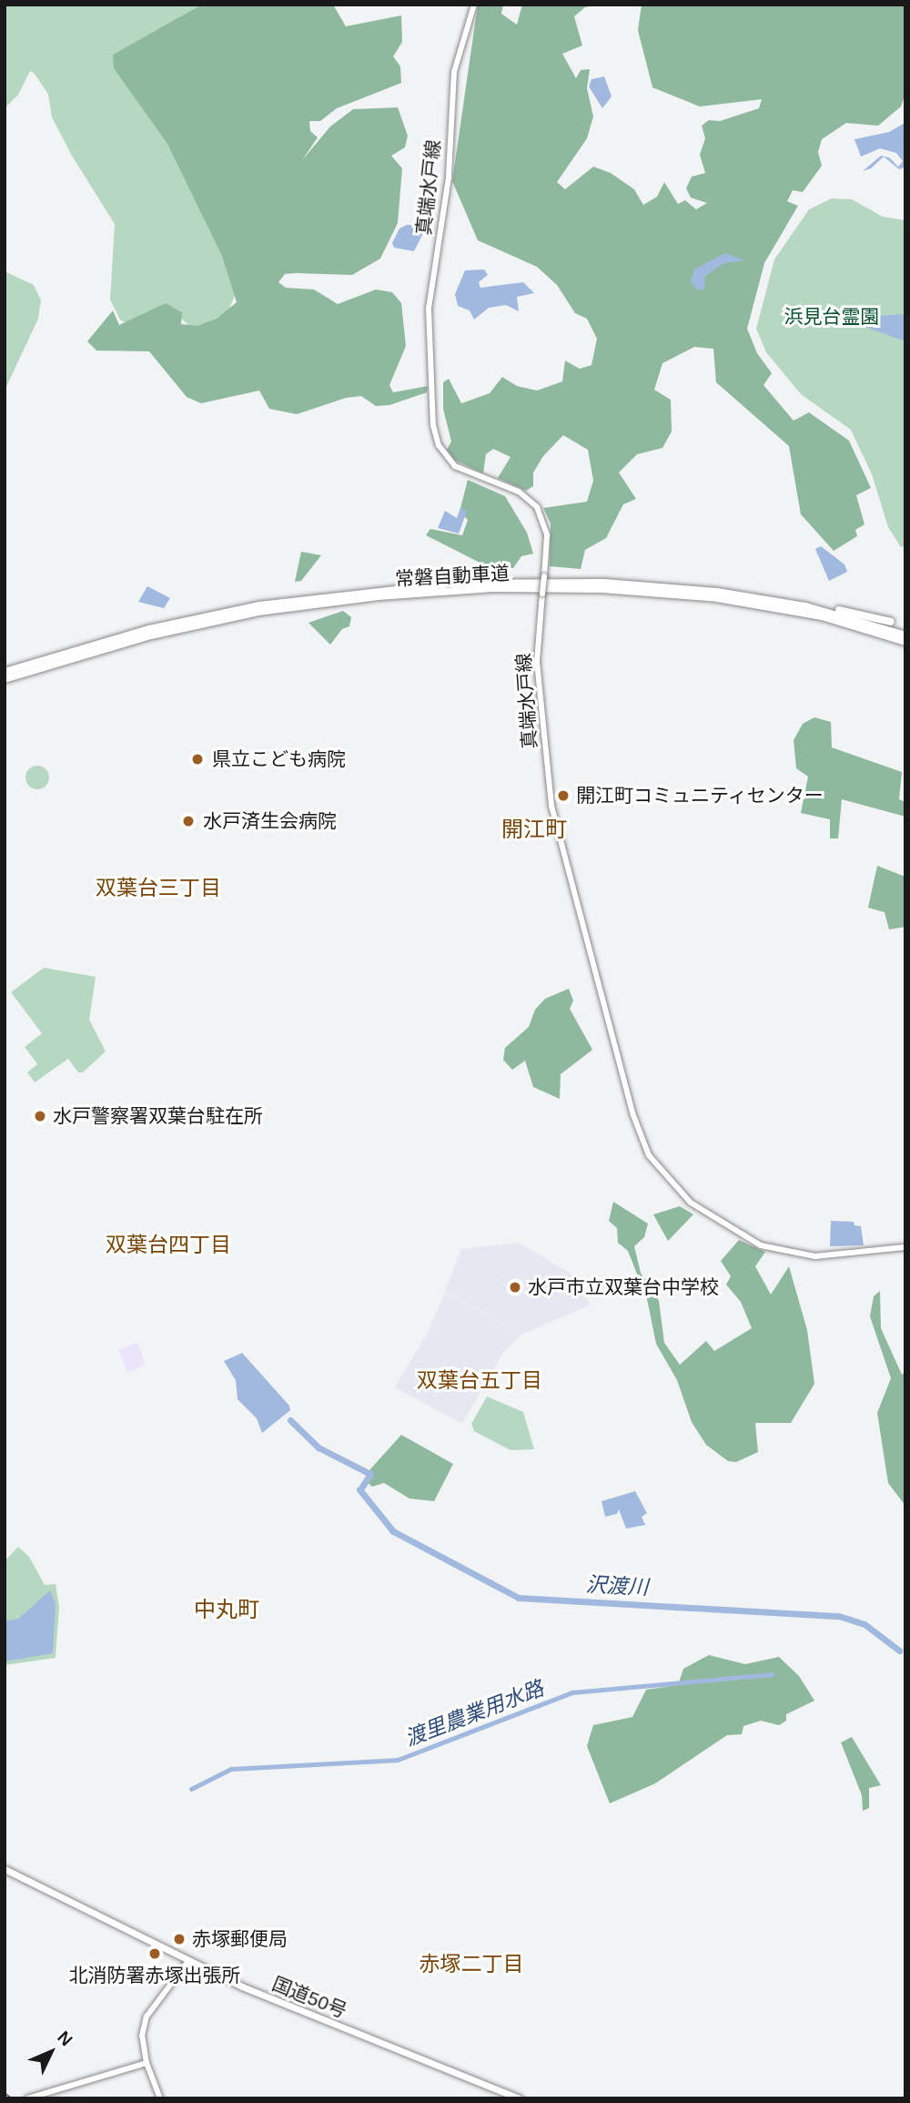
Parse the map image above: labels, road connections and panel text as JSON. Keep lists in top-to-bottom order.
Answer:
{
  "streets": {
    "highway": ["常磐自動車道", "国道50号"],
    "main road": ["真端水戸線"]
  },
  "districts": [
    "開江町",
    "双葉台三丁目",
    "双葉台四丁目",
    "双葉台五丁目",
    "中丸町",
    "赤塚二丁目"
  ],
  "water": ["沢渡川", "渡里農業用水路"],
  "parks": ["浜見台霊園"],
  "places": [
    "県立こども病院",
    "開江町コミュニティセンター",
    "水戸済生会病院",
    "水戸警察署双葉台駐在所",
    "水戸市立双葉台中学校",
    "赤塚郵便局",
    "北消防署赤塚出張所"
  ],
  "north": "top right"
}
